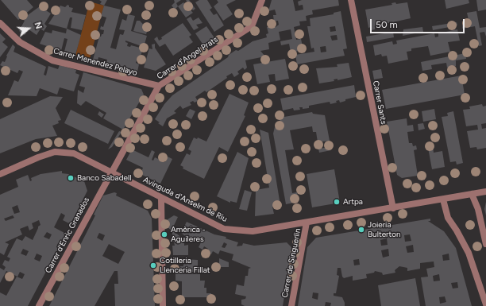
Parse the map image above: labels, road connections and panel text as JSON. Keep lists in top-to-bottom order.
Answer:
{
  "streets": {
    "street": [
      "Carrer d'Angel Prats",
      "Carrer Menendez Pelayo",
      "Carrer Sants",
      "Avinguda d'Anselm de Riu",
      "Carrer d'Enric Granados",
      "Carrer de Singuerlin"
    ]
  },
  "crossings": [
    ["Carrer d'Angel Prats", "Carrer Menendez Pelayo"],
    ["Carrer d'Angel Prats", "Avinguda d'Anselm de Riu"],
    ["Carrer d'Angel Prats", "Carrer d'Enric Granados"],
    ["Carrer Sants", "Avinguda d'Anselm de Riu"],
    ["Avinguda d'Anselm de Riu", "Carrer d'Enric Granados"],
    ["Avinguda d'Anselm de Riu", "Carrer de Singuerlin"]
  ],
  "places": [
    "Banco Sabadell",
    "Artpa",
    "Joieria Bulterton",
    "Amèrica - Aguileres",
    "Cotilleria Llenceria Fillat"
  ],
  "scale_bar": "50 m",
  "north": "right"
}
